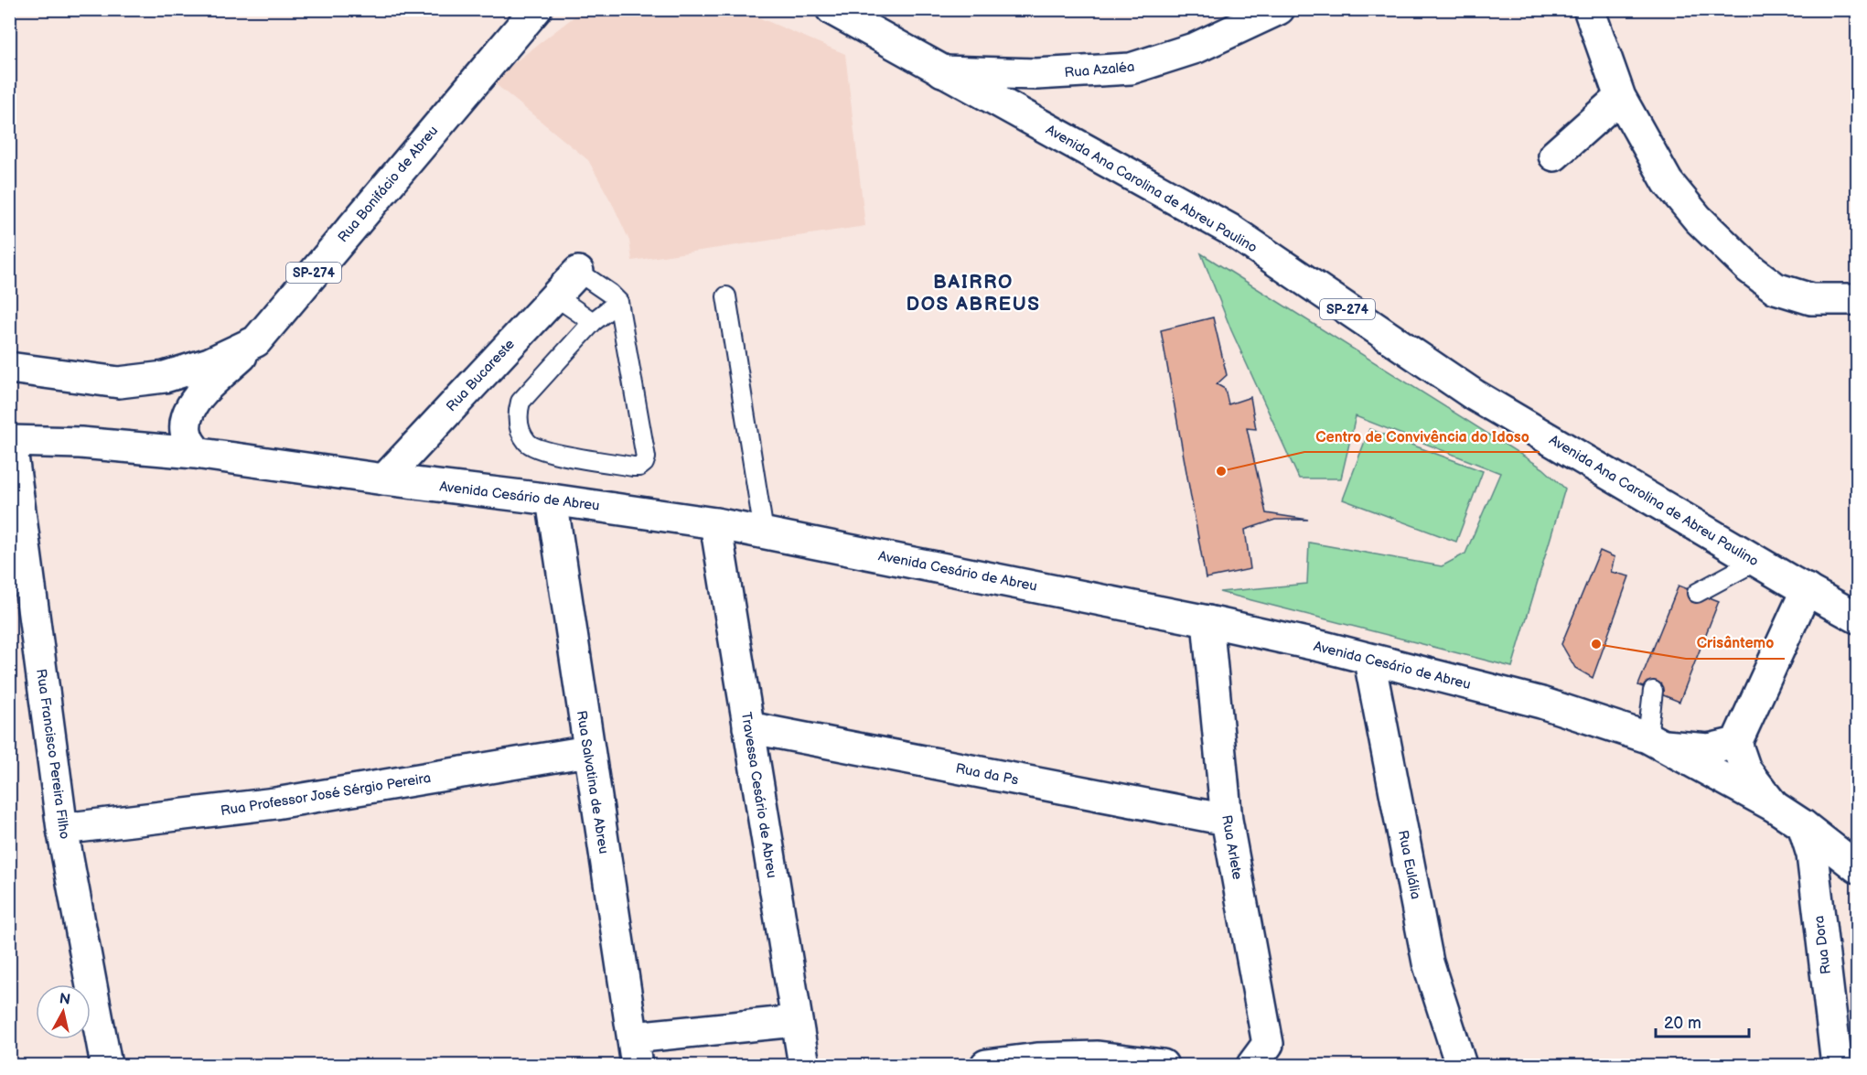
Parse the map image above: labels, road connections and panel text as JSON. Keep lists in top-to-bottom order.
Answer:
{
  "streets": {
    "street": [
      "Rua Azaléa",
      "Rua Bonifácio de Abreu",
      "Avenida Ana Carolina de Abreu Paulino",
      "SP-274",
      "Rua Bucareste",
      "Avenida Cesário de Abreu",
      "Rua Francisco Pereira Filho",
      "Rua da Ps",
      "Rua Salvatina de Abreu",
      "Rua Professor José Sérgio Pereira",
      "Travessa Cesário de Abreu",
      "Rua Arlete",
      "Rua Eulália",
      "Rua Dora"
    ]
  },
  "crossings": [
    ["Rua Azaléa", "Avenida Ana Carolina de Abreu Paulino"],
    ["Rua Bucareste", "Avenida Cesário de Abreu"],
    ["Avenida Cesário de Abreu", "Rua Francisco Pereira Filho"],
    ["Avenida Cesário de Abreu", "Rua Salvatina de Abreu"],
    ["Avenida Cesário de Abreu", "Travessa Cesário de Abreu"],
    ["Avenida Cesário de Abreu", "Rua Arlete"],
    ["Avenida Cesário de Abreu", "Rua Eulália"],
    ["Avenida Cesário de Abreu", "Rua Dora"],
    ["Rua Francisco Pereira Filho", "Rua Professor José Sérgio Pereira"],
    ["Rua da Ps", "Travessa Cesário de Abreu"],
    ["Rua da Ps", "Rua Arlete"],
    ["Rua Salvatina de Abreu", "Rua Professor José Sérgio Pereira"]
  ],
  "districts": ["BAIRRO DOS ABREUS"],
  "places": ["Centro de Convivência do Idoso", "Crisântemo"],
  "scale_bar": "20 m",
  "north": "top"
}
